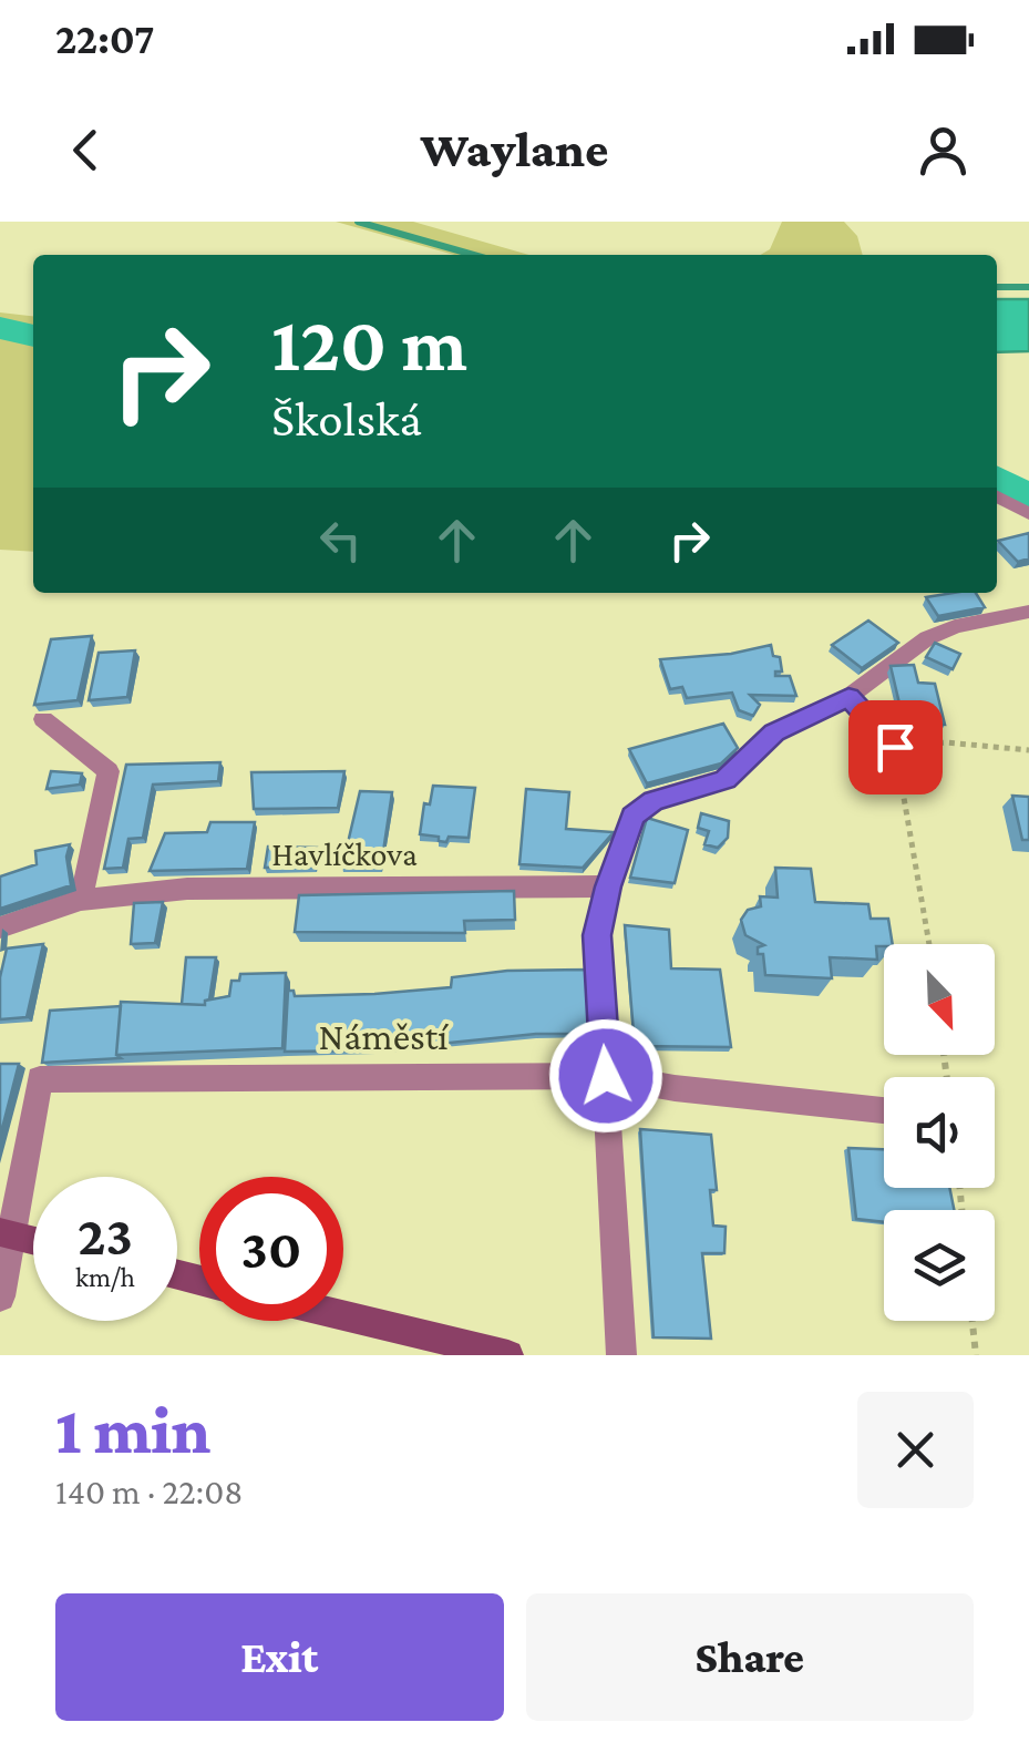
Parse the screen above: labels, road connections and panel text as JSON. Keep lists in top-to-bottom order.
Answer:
{
  "streets": {
    "street": ["Havlíčkova", "Náměstí"]
  },
  "north": "bottom right",
  "page": {
    "status": "22:07",
    "header": "Waylane",
    "turn": ["120 m", "Školská"],
    "speed": "23 km/h",
    "limit": "30",
    "heading": ["1 min", "140 m · 22:08"],
    "buttons": ["Exit", "Share"]
  }
}
